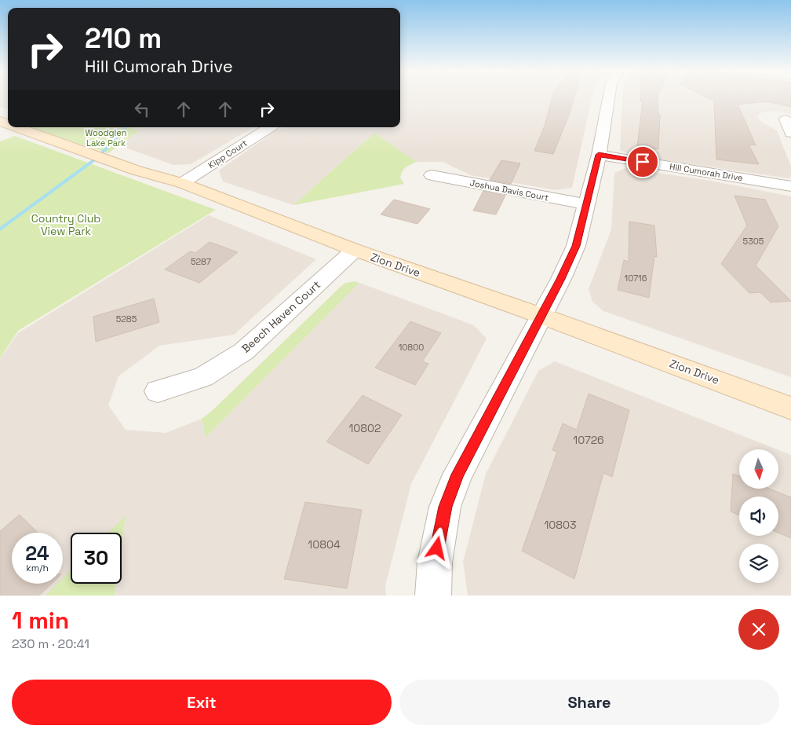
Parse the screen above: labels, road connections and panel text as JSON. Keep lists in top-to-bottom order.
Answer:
{
  "streets": {
    "main road": ["Zion Drive"],
    "street": [
      "Kipp Court",
      "Hill Cumorah Drive",
      "Joshua Davis Court",
      "Beech Haven Court"
    ]
  },
  "crossings": [
    ["Kipp Court", "Zion Drive"],
    ["Zion Drive", "Beech Haven Court"]
  ],
  "parks": ["Woodglen Lake Park", "Country Club View Park"],
  "house_numbers": [
    "5305",
    "5287",
    "10716",
    "5285",
    "10800",
    "10802",
    "10726",
    "10803",
    "10804"
  ],
  "north": "bottom",
  "page": {
    "turn": ["210 m", "Hill Cumorah Drive"],
    "speed": "24 km/h",
    "limit": "30",
    "heading": ["1 min", "230 m · 20:41"],
    "buttons": ["Exit", "Share"]
  }
}
